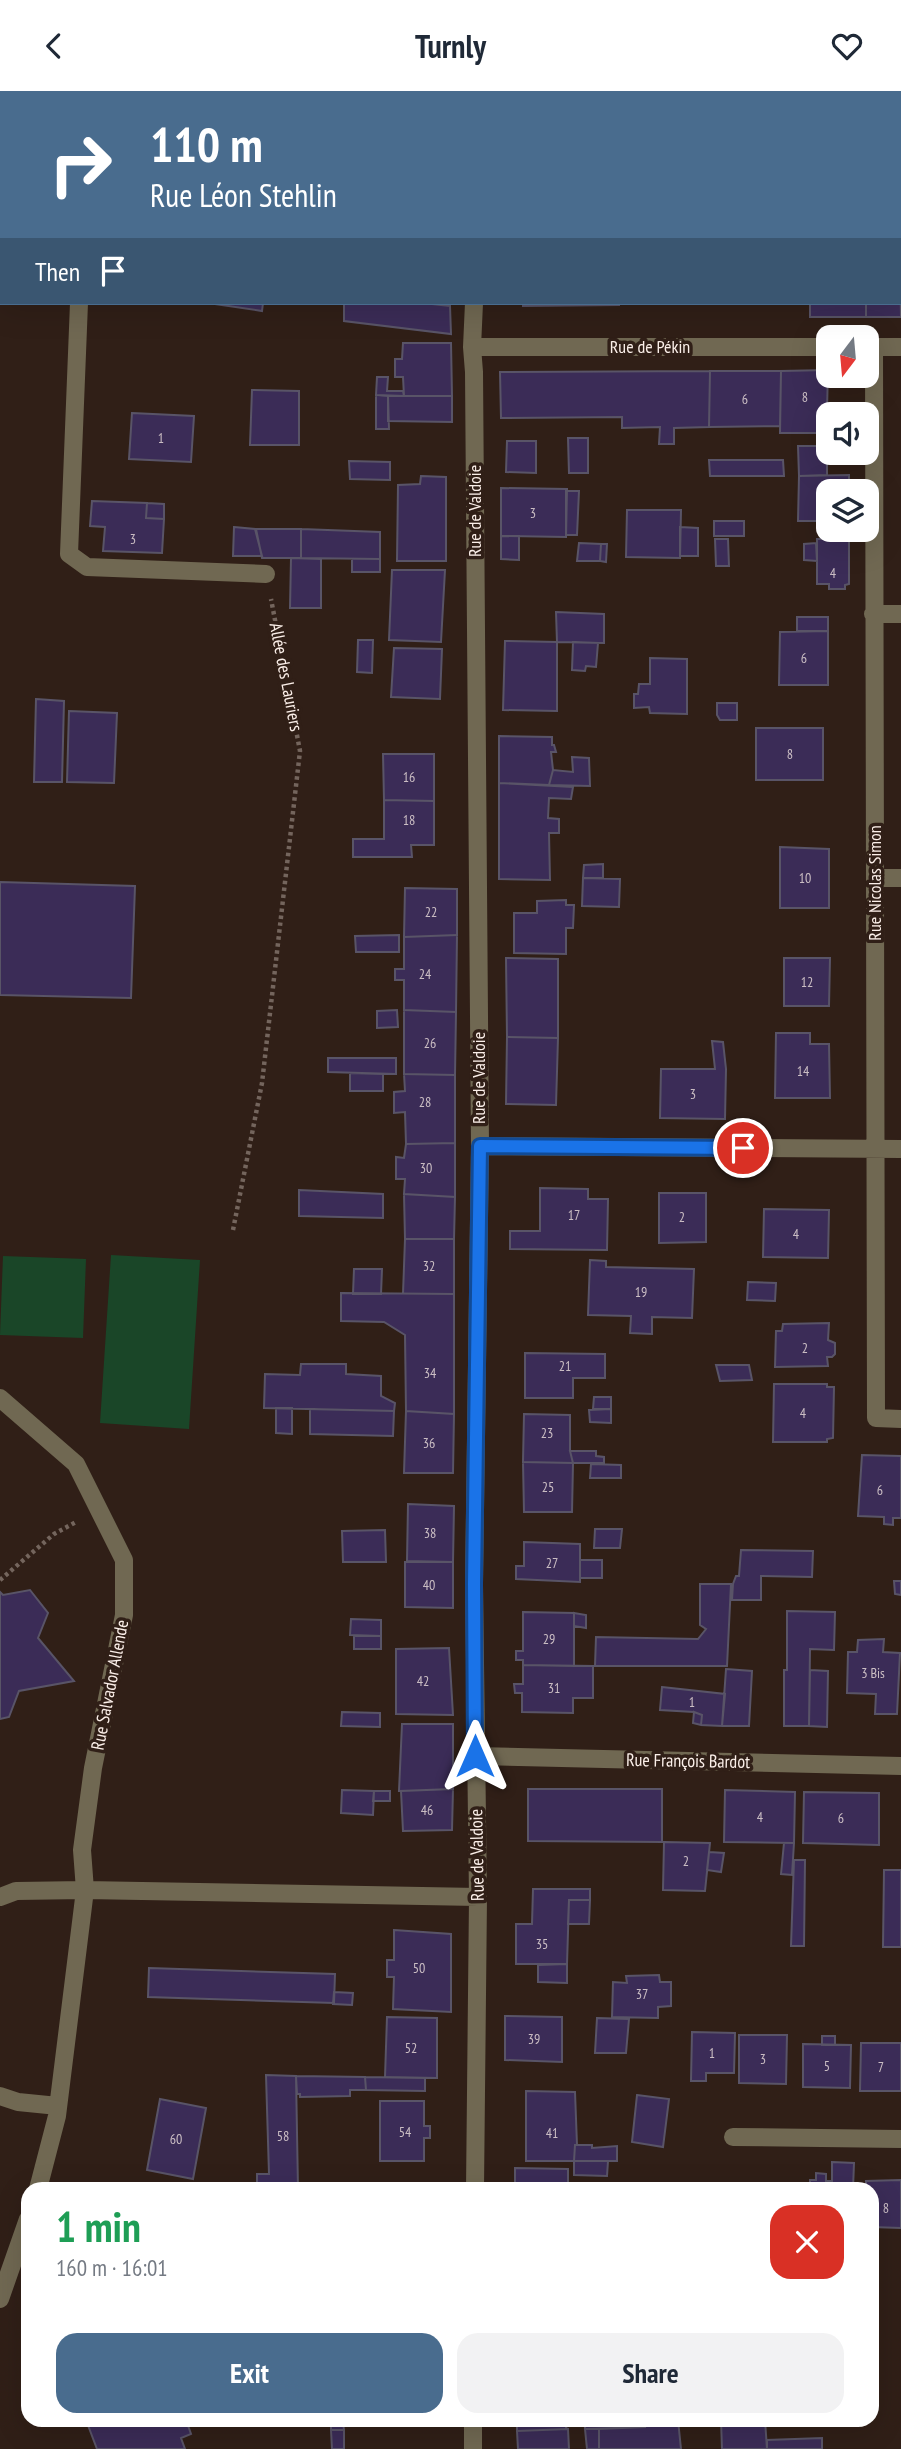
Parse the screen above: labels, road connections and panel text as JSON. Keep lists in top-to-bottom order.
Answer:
{
  "streets": {
    "street": [
      "Rue de Pékin",
      "Rue de Valdoie",
      "Rue Nicolas Simon",
      "Rue Salvador Allende",
      "Rue François Bardot"
    ],
    "path": ["Allée des Lauriers"]
  },
  "crossings": [
    ["Rue de Pékin", "Rue de Valdoie"],
    ["Rue de Valdoie", "Rue François Bardot"]
  ],
  "house_numbers": [
    "8",
    "6",
    "1",
    "3",
    "3",
    "4",
    "6",
    "8",
    "16",
    "18",
    "10",
    "22",
    "24",
    "12",
    "26",
    "14",
    "3",
    "28",
    "30",
    "17",
    "2",
    "4",
    "32",
    "19",
    "2",
    "21",
    "34",
    "4",
    "23",
    "36",
    "25",
    "6",
    "38",
    "27",
    "40",
    "29",
    "3 Bis",
    "42",
    "31",
    "1",
    "46",
    "4",
    "6",
    "2",
    "35",
    "50",
    "37",
    "39",
    "52",
    "1",
    "3",
    "5",
    "7",
    "54",
    "41",
    "58",
    "60",
    "8"
  ],
  "north": "bottom",
  "page": {
    "header": "Turnly",
    "turn": ["110 m", "Rue Léon Stehlin"],
    "then": "Then",
    "heading": ["1 min", "160 m · 16:01"],
    "buttons": ["Exit", "Share"]
  }
}
